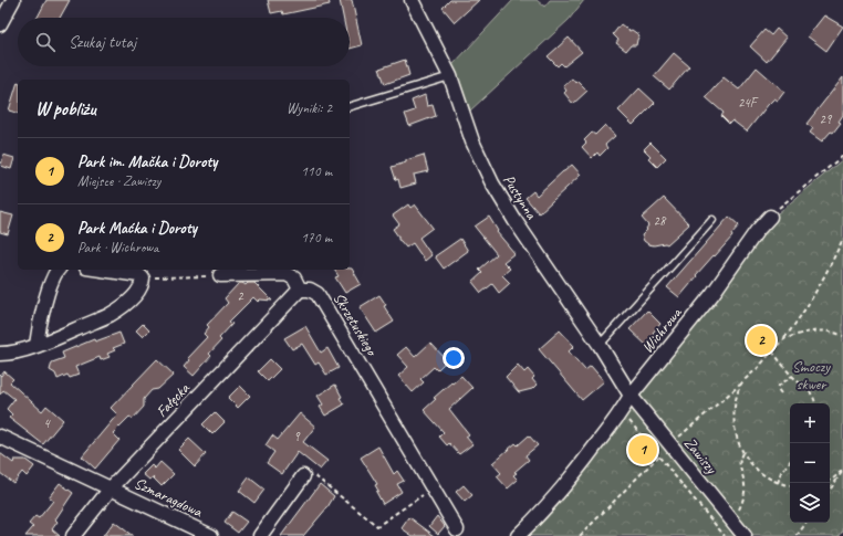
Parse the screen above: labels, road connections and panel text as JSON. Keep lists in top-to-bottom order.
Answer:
{
  "streets": {
    "street": [
      "Pustynna",
      "Skrzetuskiego",
      "Wichrowa",
      "Fałęcka",
      "Zawiszy",
      "Szmaragdowa"
    ]
  },
  "crossings": [
    ["Pustynna", "Wichrowa"],
    ["Pustynna", "Zawiszy"],
    ["Skrzetuskiego", "Fałęcka"],
    ["Wichrowa", "Zawiszy"],
    ["Fałęcka", "Szmaragdowa"]
  ],
  "parks": ["Smoczy skwer"],
  "house_numbers": [
    "24F",
    "29",
    "28",
    "2",
    "4",
    "9"
  ],
  "page": {
    "search": "Szukaj tutaj",
    "heading": ["W pobliżu", "Wyniki: 2"],
    "list": [
      {
        "mark": "1",
        "name": "Park im. Mačka i Doroty",
        "note": "Miejsce · Zawiszy",
        "value": "110 m"
      },
      {
        "mark": "2",
        "name": "Park Maćka i Doroty",
        "note": "Park · Wichrowa",
        "value": "170 m"
      }
    ],
    "pins": ["2", "1"],
    "map_buttons": ["+", "−"]
  }
}
